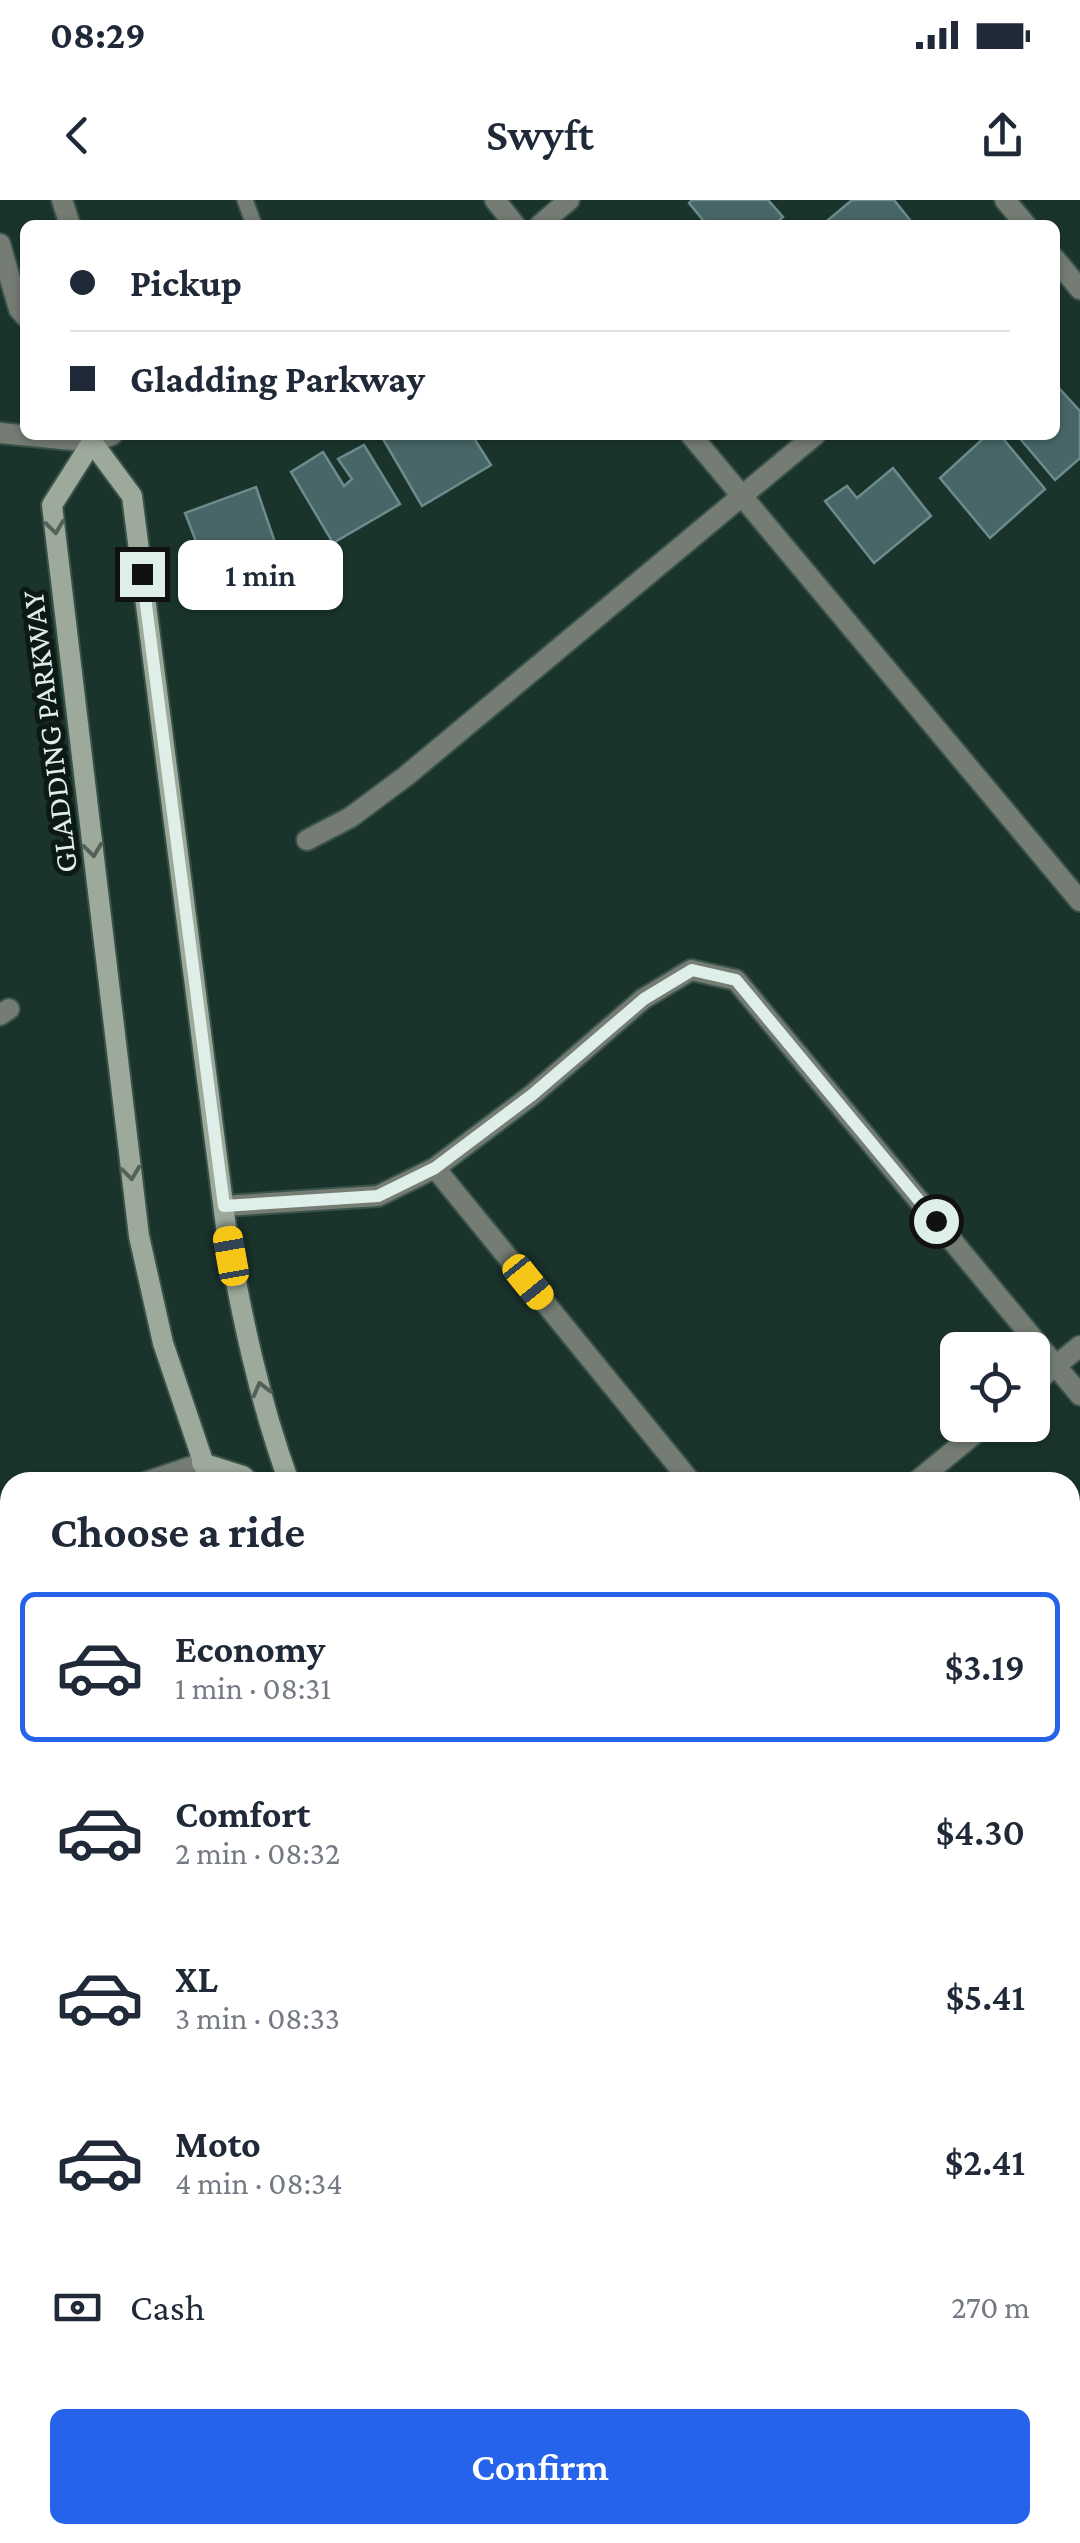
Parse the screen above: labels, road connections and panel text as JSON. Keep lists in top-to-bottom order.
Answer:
{
  "streets": {
    "street": ["GLADDING PARKWAY"]
  },
  "page": {
    "status": "08:29",
    "header": "Swyft",
    "banner": ["Pickup", "Gladding Parkway"],
    "bubble": "1 min",
    "heading": "Choose a ride",
    "list": [
      {
        "name": "Economy",
        "note": "1 min · 08:31",
        "value": "$3.19"
      },
      {
        "name": "Comfort",
        "note": "2 min · 08:32",
        "value": "$4.30"
      },
      {
        "name": "XL",
        "note": "3 min · 08:33",
        "value": "$5.41"
      },
      {
        "name": "Moto",
        "note": "4 min · 08:34",
        "value": "$2.41"
      }
    ],
    "pay": ["Cash", "270 m"],
    "buttons": "Confirm"
  }
}
